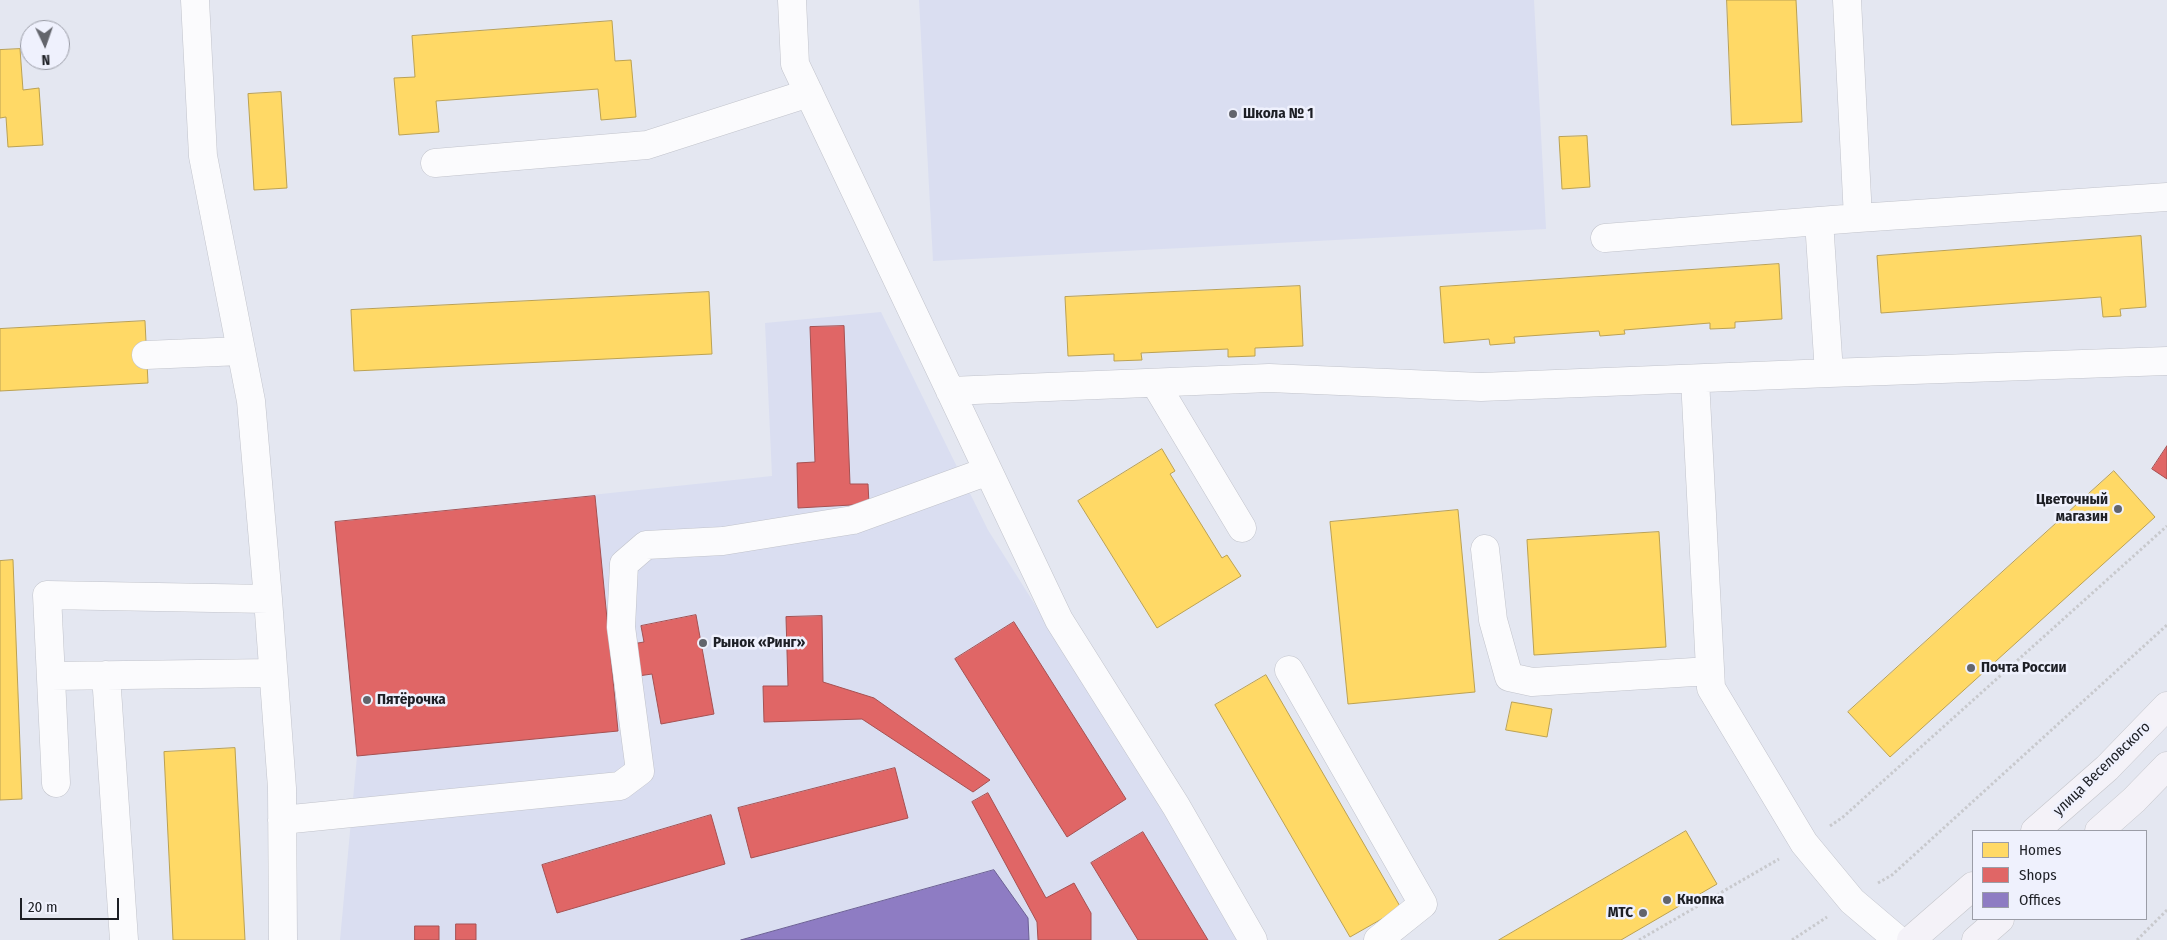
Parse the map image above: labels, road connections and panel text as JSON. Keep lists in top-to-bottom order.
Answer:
{
  "streets": {
    "main road": ["улица Веселовского"]
  },
  "places": [
    "Школа № 1",
    "Цветочный магазин",
    "Рынок «Ринг»",
    "Почта России",
    "Пятёрочка",
    "Кнопка",
    "МТС"
  ],
  "legend": ["Homes", "Shops", "Offices"],
  "scale_bar": "20 m",
  "north": "bottom"
}
